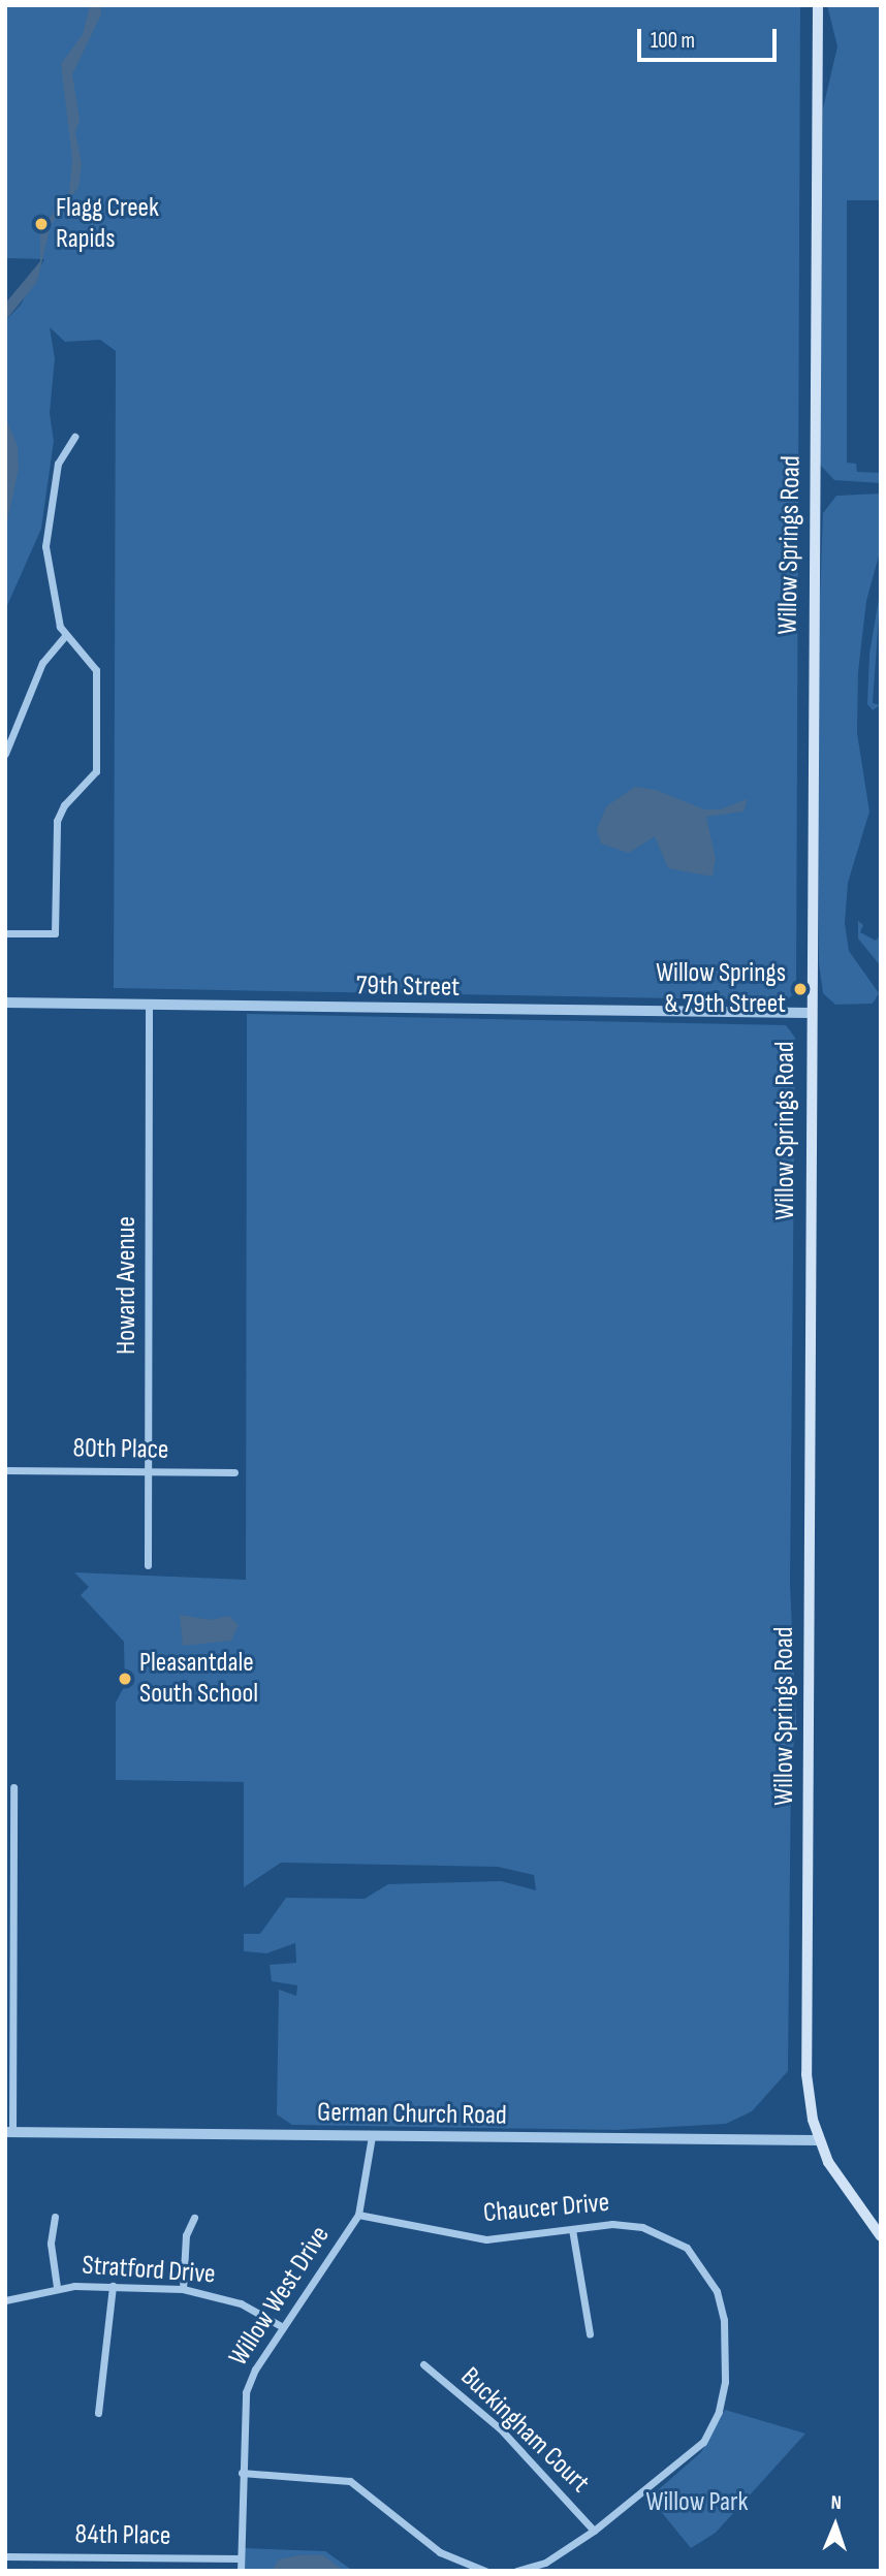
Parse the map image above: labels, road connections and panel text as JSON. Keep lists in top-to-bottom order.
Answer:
{
  "streets": {
    "main road": ["Willow Springs Road"],
    "street": [
      "79th Street",
      "Howard Avenue",
      "80th Place",
      "German Church Road",
      "Chaucer Drive",
      "Stratford Drive",
      "Willow West Drive",
      "Buckingham Court",
      "84th Place"
    ]
  },
  "crossings": [
    ["Willow Springs Road", "79th Street"],
    ["Willow Springs Road", "German Church Road"],
    ["79th Street", "Howard Avenue"],
    ["Howard Avenue", "80th Place"],
    ["German Church Road", "Willow West Drive"],
    ["Chaucer Drive", "Willow West Drive"],
    ["Chaucer Drive", "Buckingham Court"],
    ["Stratford Drive", "Willow West Drive"],
    ["Willow West Drive", "84th Place"]
  ],
  "parks": ["Willow Park"],
  "places": ["Flagg Creek Rapids", "Willow Springs & 79th Street", "Pleasantdale South School"],
  "scale_bar": "100 m",
  "north": "top"
}
